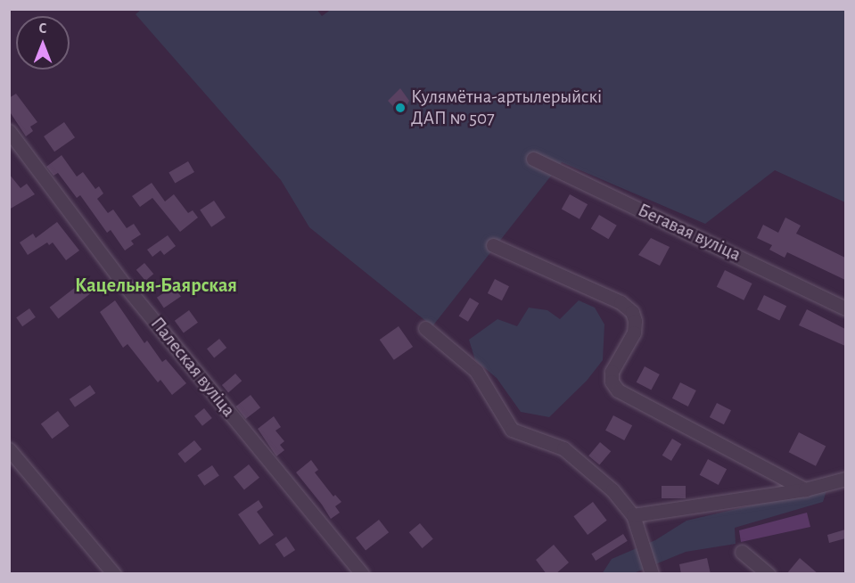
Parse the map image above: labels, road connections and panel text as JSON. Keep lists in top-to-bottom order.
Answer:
{
  "streets": {
    "street": ["Бегавая вуліца", "Палеская вуліца"]
  },
  "districts": ["Кацельня-Баярская"],
  "places": ["Кулямётна-артылерыйскі ДАП № 507"],
  "north": "top"
}
